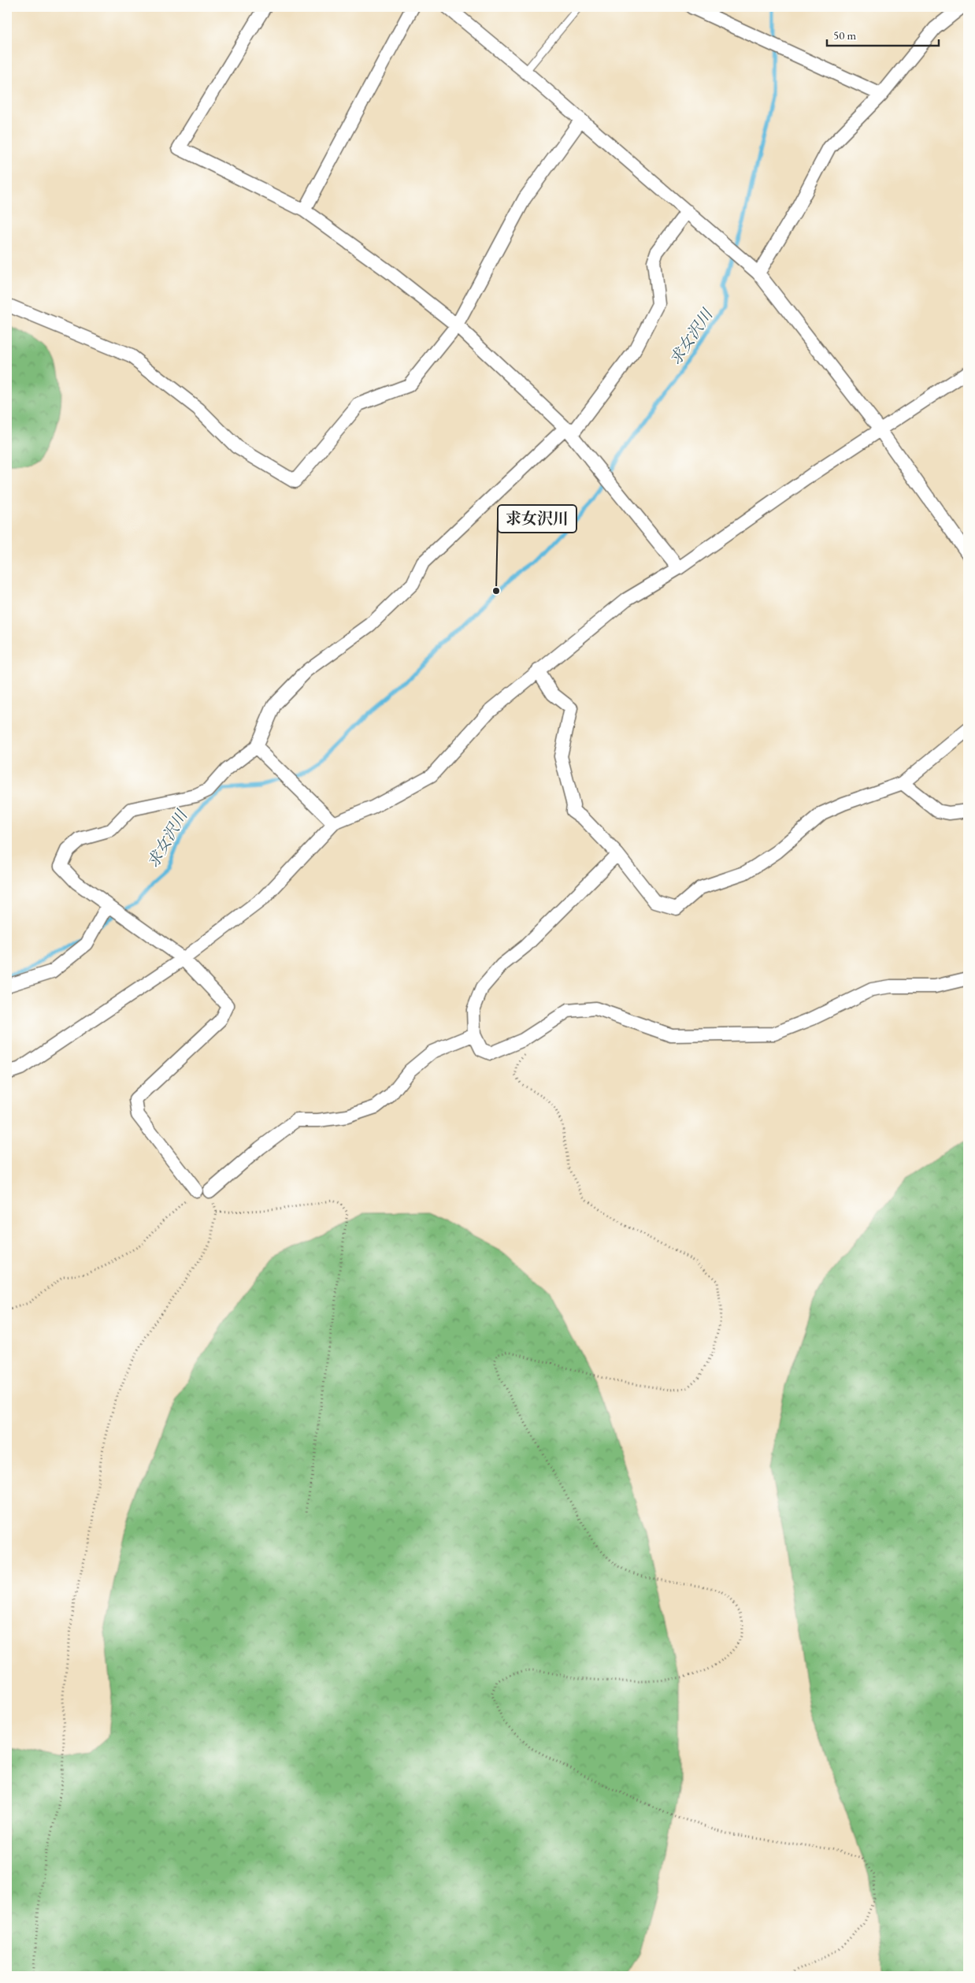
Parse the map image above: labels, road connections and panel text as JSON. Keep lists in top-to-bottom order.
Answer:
{
  "water": ["求女沢川"],
  "places": ["求女沢川"],
  "scale_bar": "50 m"
}
